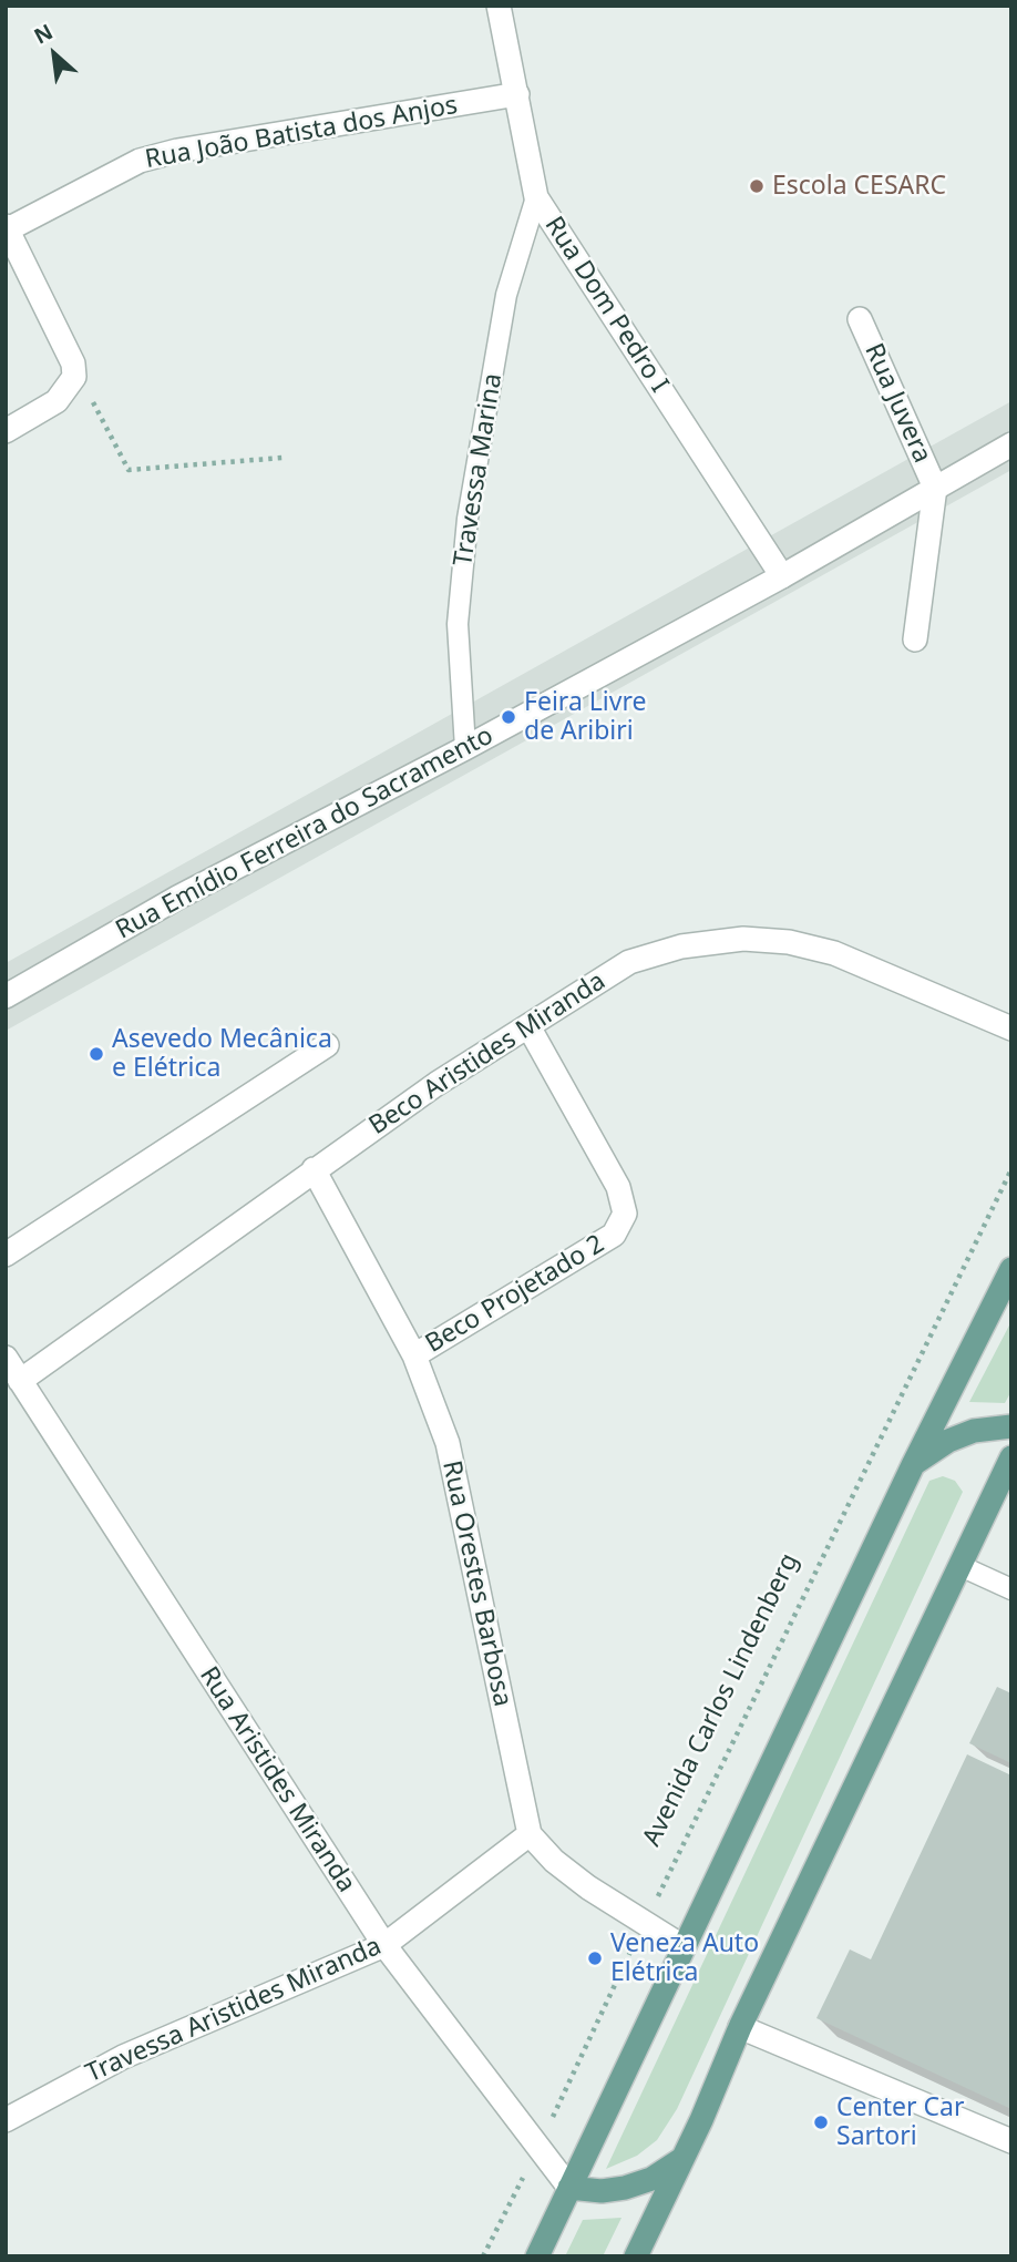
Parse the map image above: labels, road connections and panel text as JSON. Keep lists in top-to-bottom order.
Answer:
{
  "streets": {
    "street": [
      "Rua João Batista dos Anjos",
      "Rua Dom Pedro I",
      "Rua Juvera",
      "Rua Emídio Ferreira do Sacramento",
      "Beco Aristides Miranda",
      "Beco Projetado 2",
      "Rua Orestes Barbosa",
      "Rua Aristides Miranda",
      "Travessa Aristides Miranda"
    ],
    "lane": ["Travessa Marina"],
    "path": ["Avenida Carlos Lindenberg"]
  },
  "crossings": [
    ["Rua João Batista dos Anjos", "Rua Dom Pedro I"],
    ["Rua Dom Pedro I", "Travessa Marina"],
    ["Rua Dom Pedro I", "Rua Emídio Ferreira do Sacramento"],
    ["Rua Juvera", "Rua Emídio Ferreira do Sacramento"],
    ["Travessa Marina", "Rua Emídio Ferreira do Sacramento"],
    ["Beco Aristides Miranda", "Beco Projetado 2"],
    ["Beco Aristides Miranda", "Rua Orestes Barbosa"],
    ["Beco Aristides Miranda", "Rua Aristides Miranda"],
    ["Beco Projetado 2", "Rua Orestes Barbosa"],
    ["Rua Orestes Barbosa", "Travessa Aristides Miranda"],
    ["Avenida Carlos Lindenberg", "Rua Aristides Miranda"],
    ["Rua Aristides Miranda", "Travessa Aristides Miranda"]
  ],
  "places": [
    "Escola CESARC",
    "Feira Livre de Aribiri",
    "Asevedo Mecânica e Elétrica",
    "Veneza Auto Elétrica",
    "Center Car Sartori"
  ],
  "north": "top left"
}
